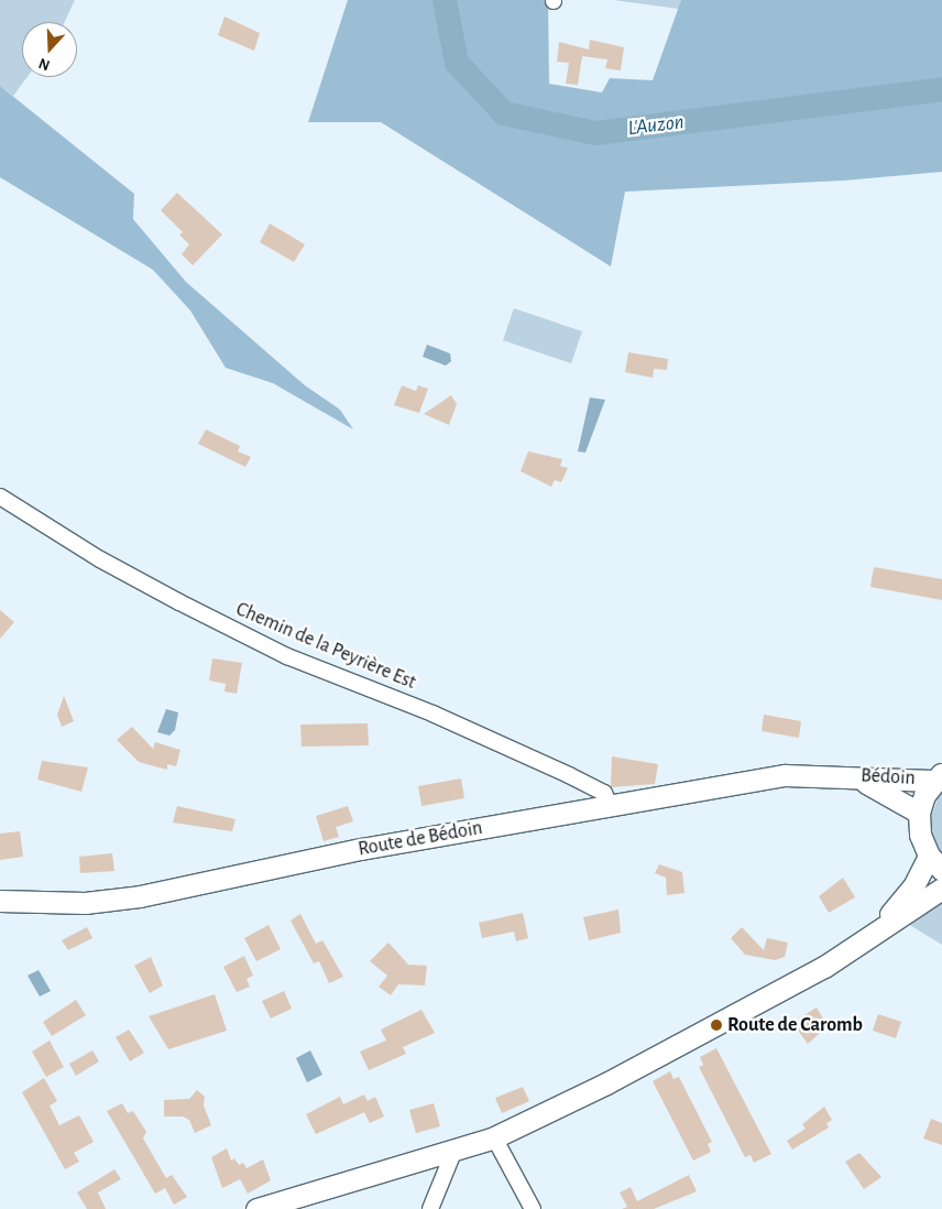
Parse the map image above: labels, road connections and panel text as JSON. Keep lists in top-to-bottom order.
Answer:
{
  "streets": {
    "main road": ["Bédoin", "Route de Bédoin"],
    "street": ["Chemin de la Peyrière Est"]
  },
  "crossings": [
    ["Chemin de la Peyrière Est", "Route de Bédoin"],
    ["Bédoin", "Route de Bédoin"]
  ],
  "water": ["L'Auzon"],
  "places": ["Route de Caromb"],
  "north": "bottom"
}
